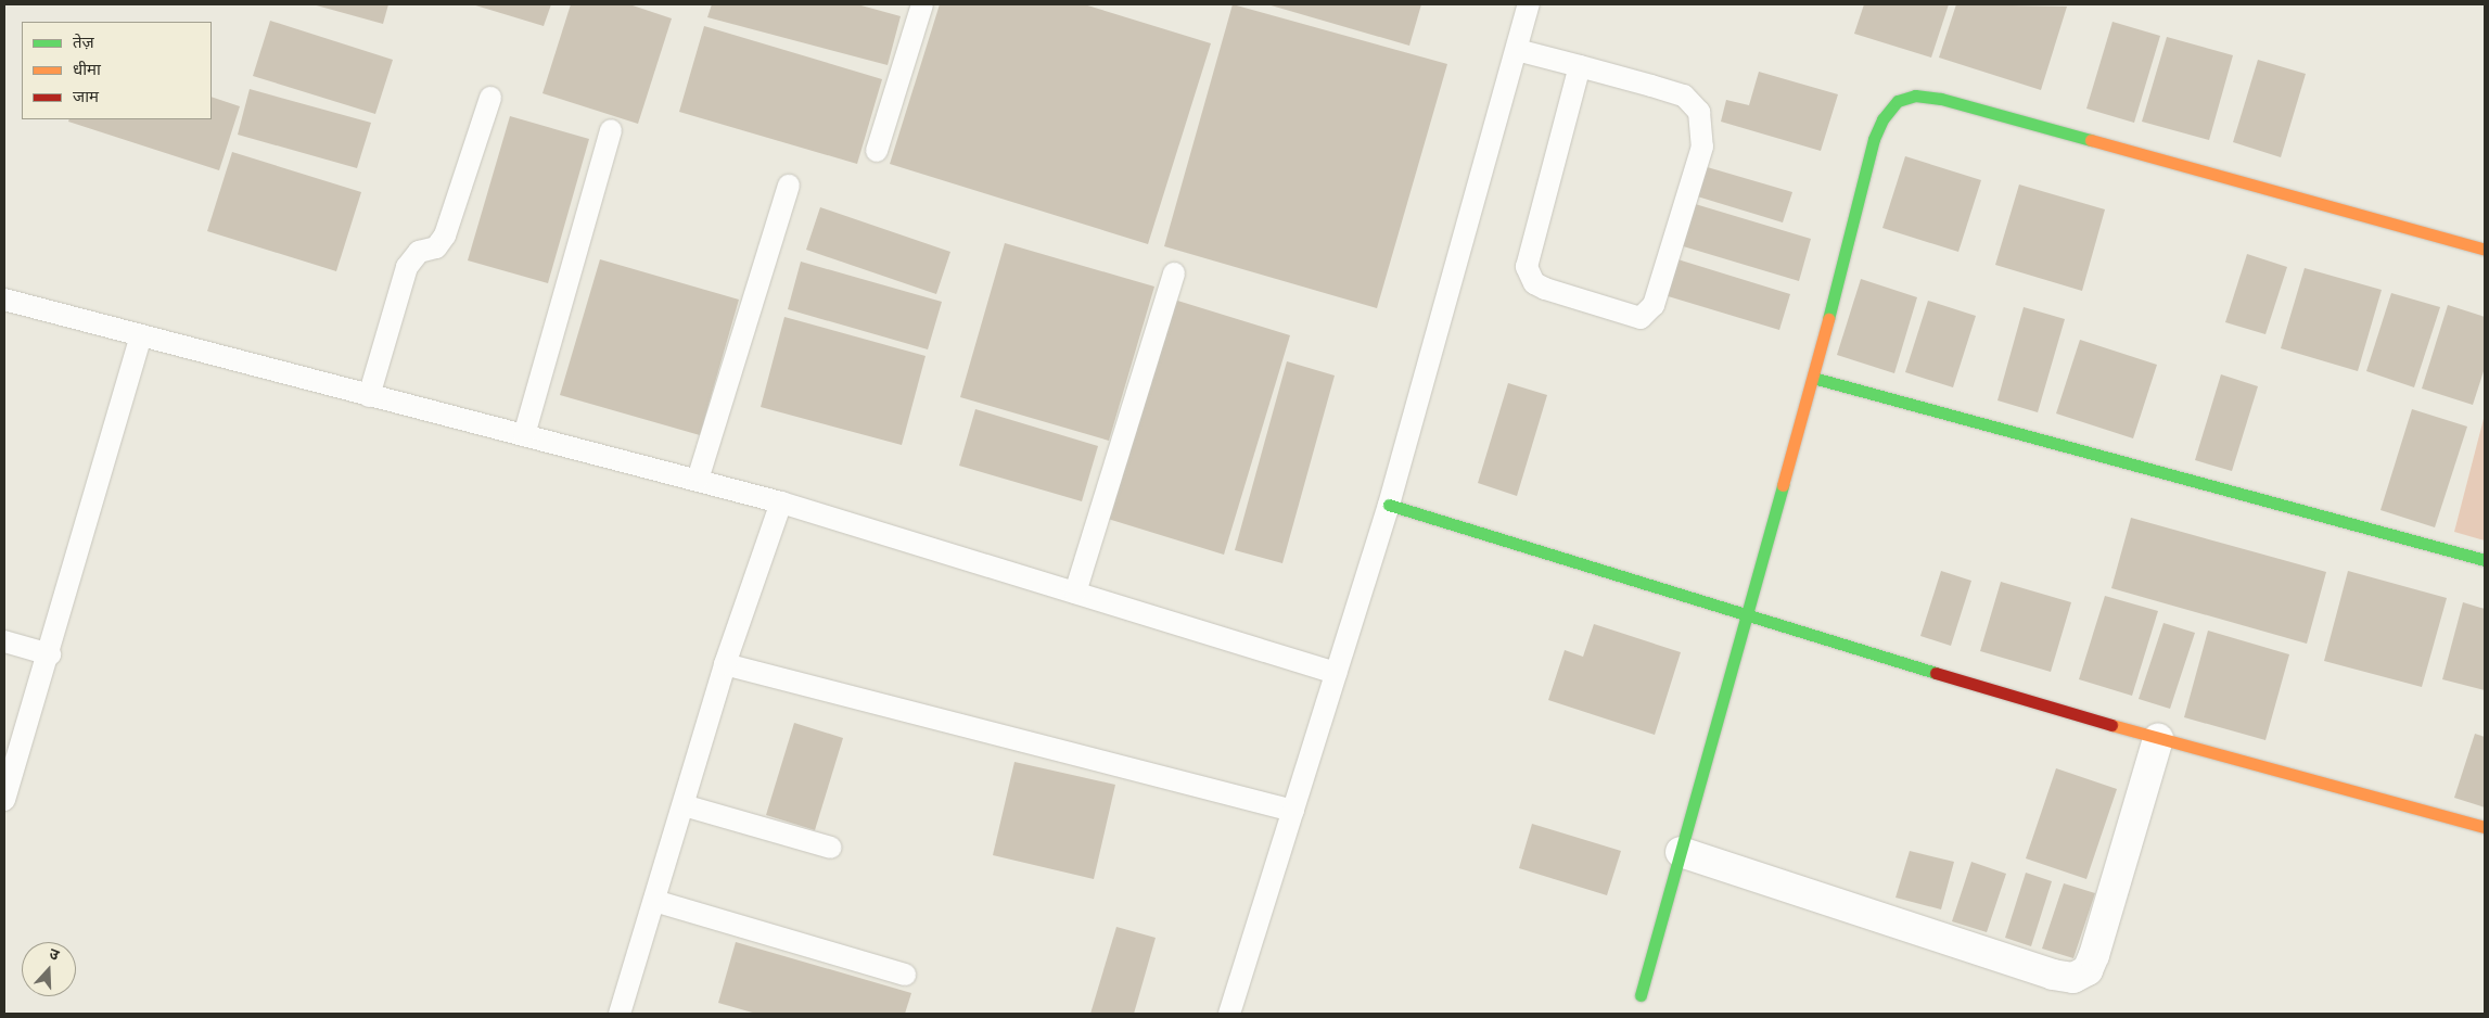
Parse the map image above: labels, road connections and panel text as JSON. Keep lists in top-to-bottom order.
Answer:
{
  "legend": ["तेज़", "धीमा", "जाम"],
  "north": "top"
}
